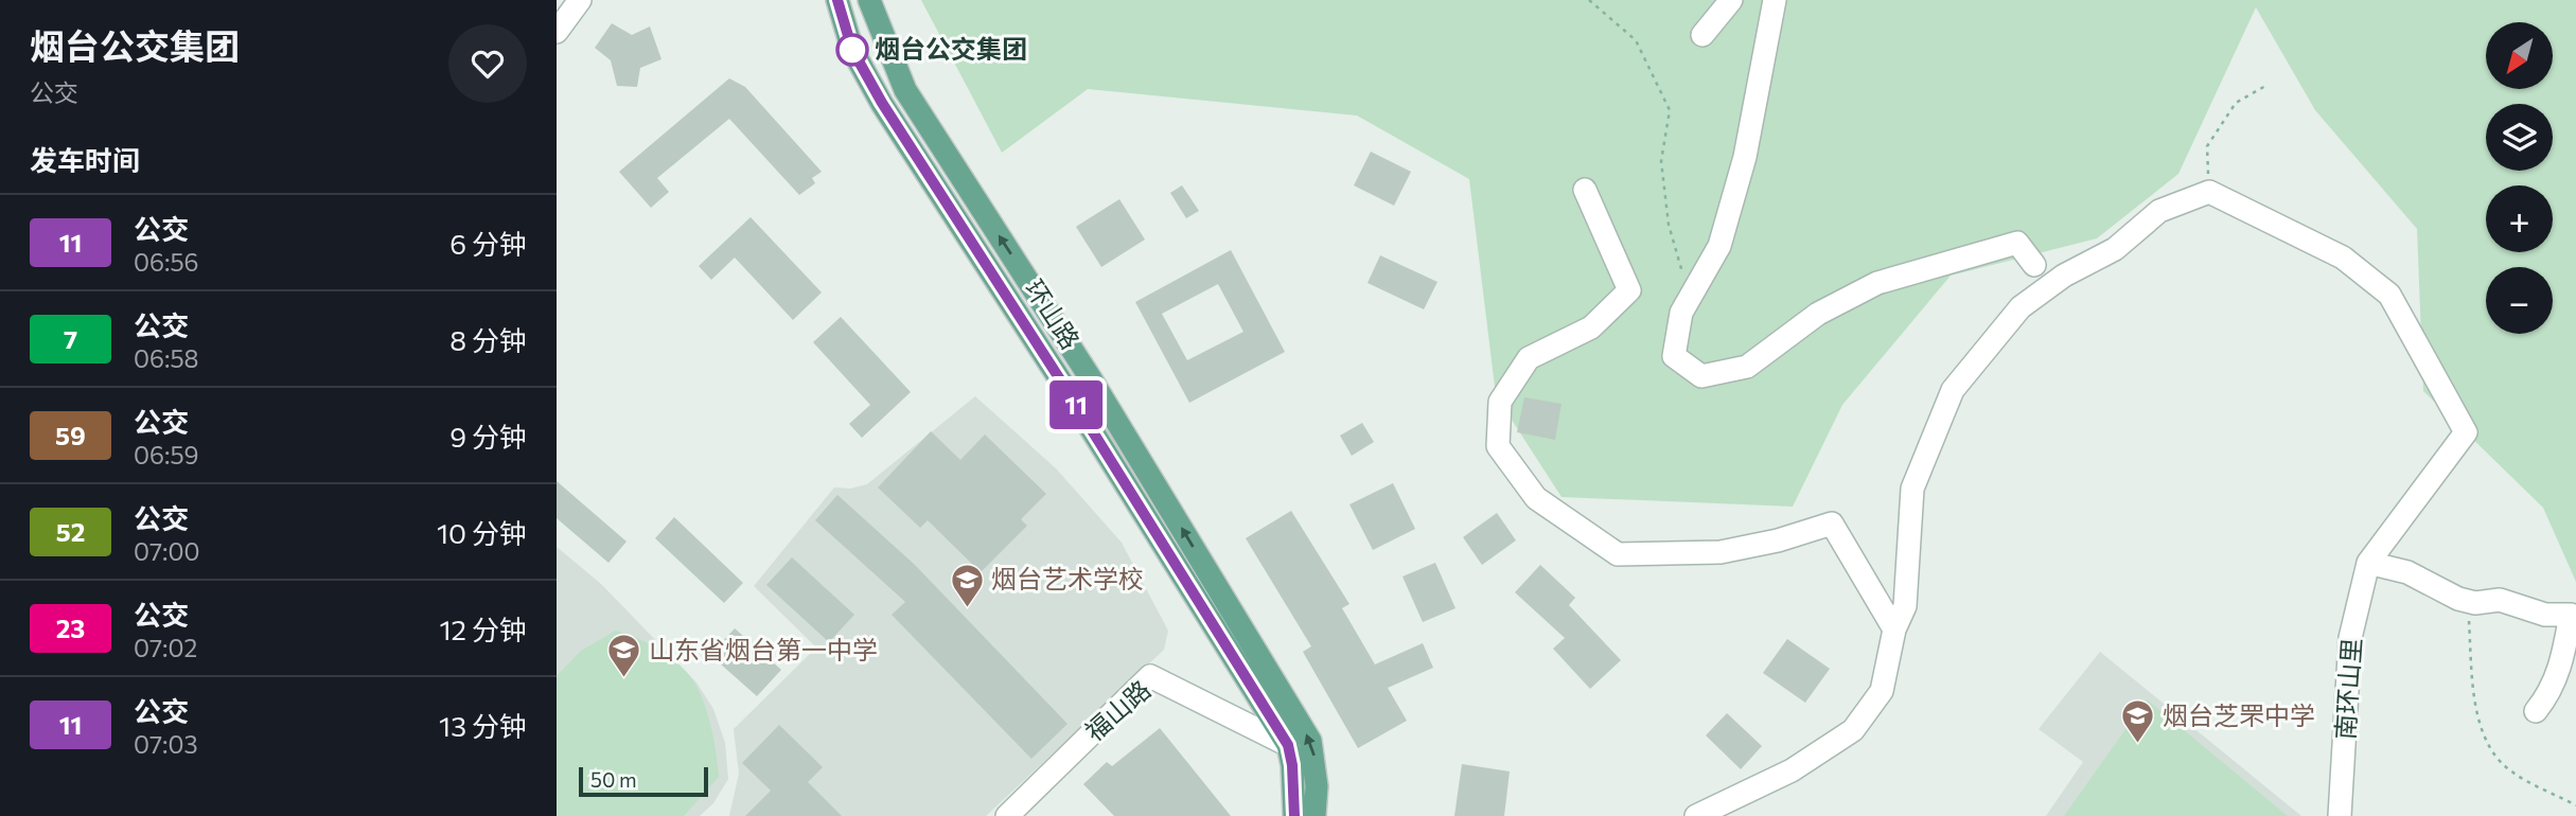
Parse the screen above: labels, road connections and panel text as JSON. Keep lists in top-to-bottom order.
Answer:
{
  "streets": {
    "main road": ["环山路"],
    "street": ["南环山里", "福山路"]
  },
  "crossings": [
    ["环山路", "福山路"]
  ],
  "places": {
    "other": ["烟台公交集团"],
    "school or university": ["烟台艺术学校", "山东省烟台第一中学", "烟台芝罘中学"]
  },
  "lines": ["bus line 11"],
  "scale_bar": "50 m",
  "north": "bottom left",
  "page": {
    "heading": [
      ["烟台公交集团", "公交"],
      "发车时间"
    ],
    "on_map": "11",
    "map_buttons": ["+", "−"],
    "list": [
      {
        "mark": "11",
        "name": "公交",
        "note": "06:56",
        "value": "6 分钟"
      },
      {
        "mark": "7",
        "name": "公交",
        "note": "06:58",
        "value": "8 分钟"
      },
      {
        "mark": "59",
        "name": "公交",
        "note": "06:59",
        "value": "9 分钟"
      },
      {
        "mark": "52",
        "name": "公交",
        "note": "07:00",
        "value": "10 分钟"
      },
      {
        "mark": "23",
        "name": "公交",
        "note": "07:02",
        "value": "12 分钟"
      },
      {
        "mark": "11",
        "name": "公交",
        "note": "07:03",
        "value": "13 分钟"
      }
    ],
    "scale": "50 m"
  }
}
